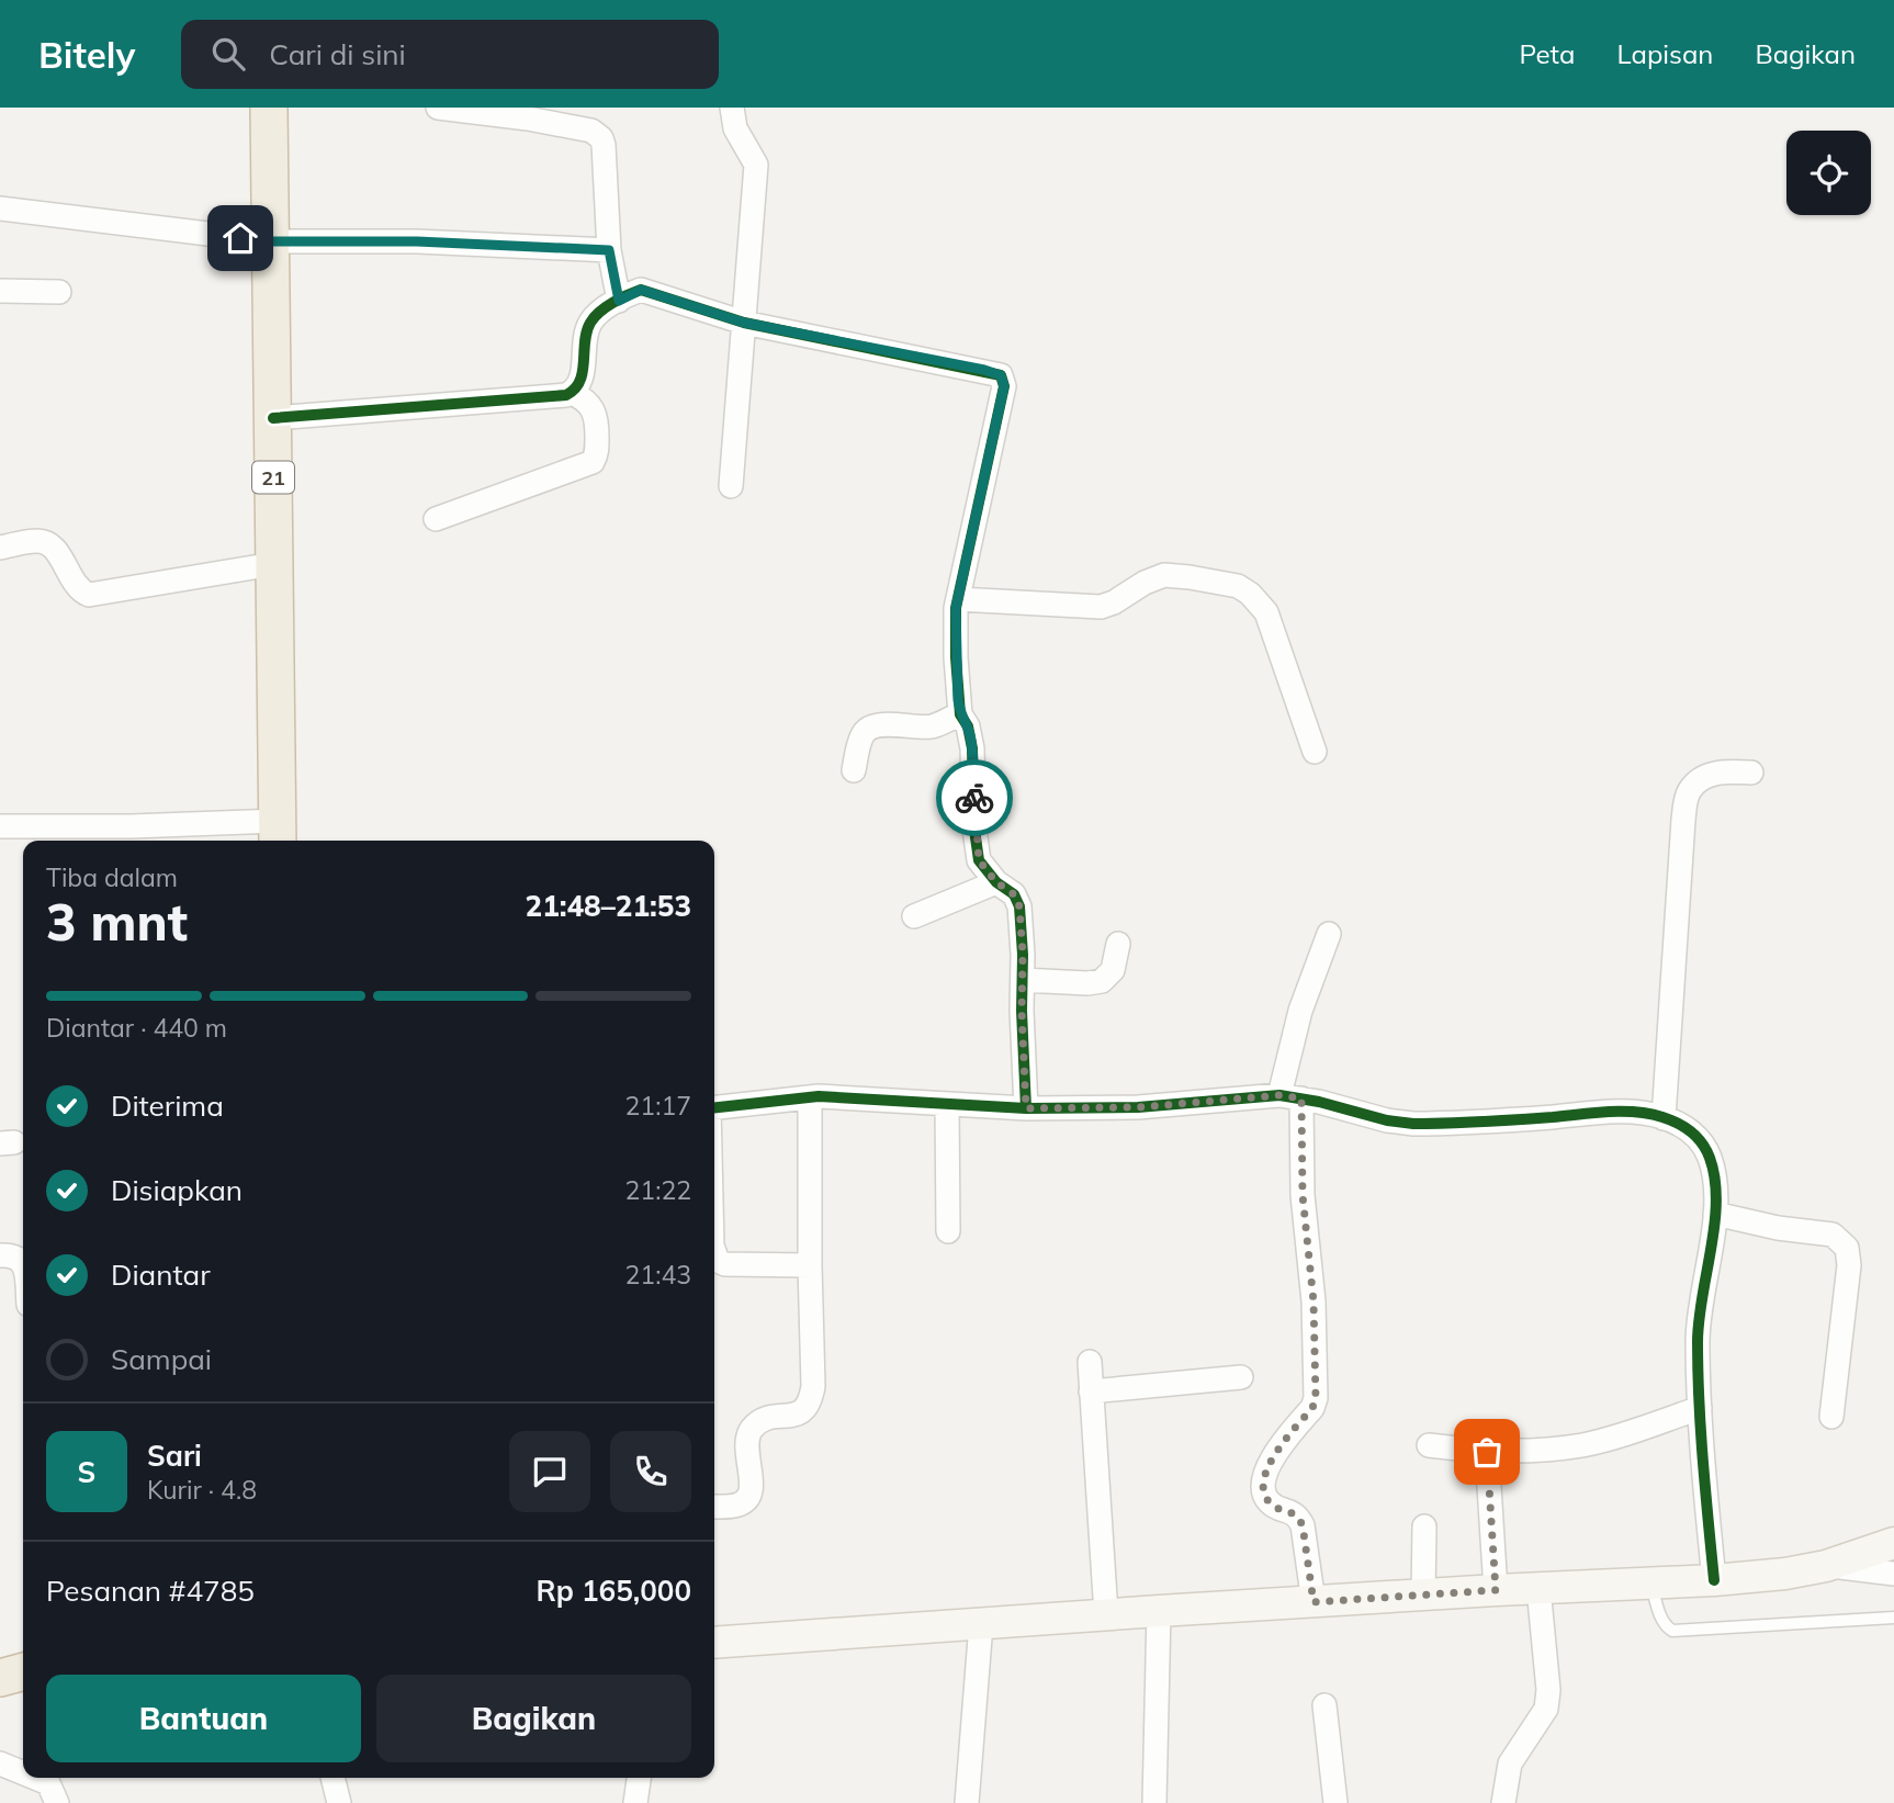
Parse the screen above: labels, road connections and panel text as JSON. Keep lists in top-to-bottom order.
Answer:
{
  "streets": {
    "highway": ["21"]
  },
  "page": {
    "header": "Bitely",
    "search": "Cari di sini",
    "nav": ["Peta", "Lapisan", "Bagikan"],
    "heading": ["3 mnt", "Tiba dalam", "21:48–21:53"],
    "panel": [
      "Sari",
      "Kurir · 4.8",
      "Pesanan #4785",
      "Rp 165,000"
    ],
    "bar": "Diantar · 440 m",
    "list": [
      ["Diterima", "21:17"],
      ["Disiapkan", "21:22"],
      ["Diantar", "21:43"],
      "Sampai"
    ],
    "round": "S",
    "buttons": ["Bantuan", "Bagikan"]
  }
}
